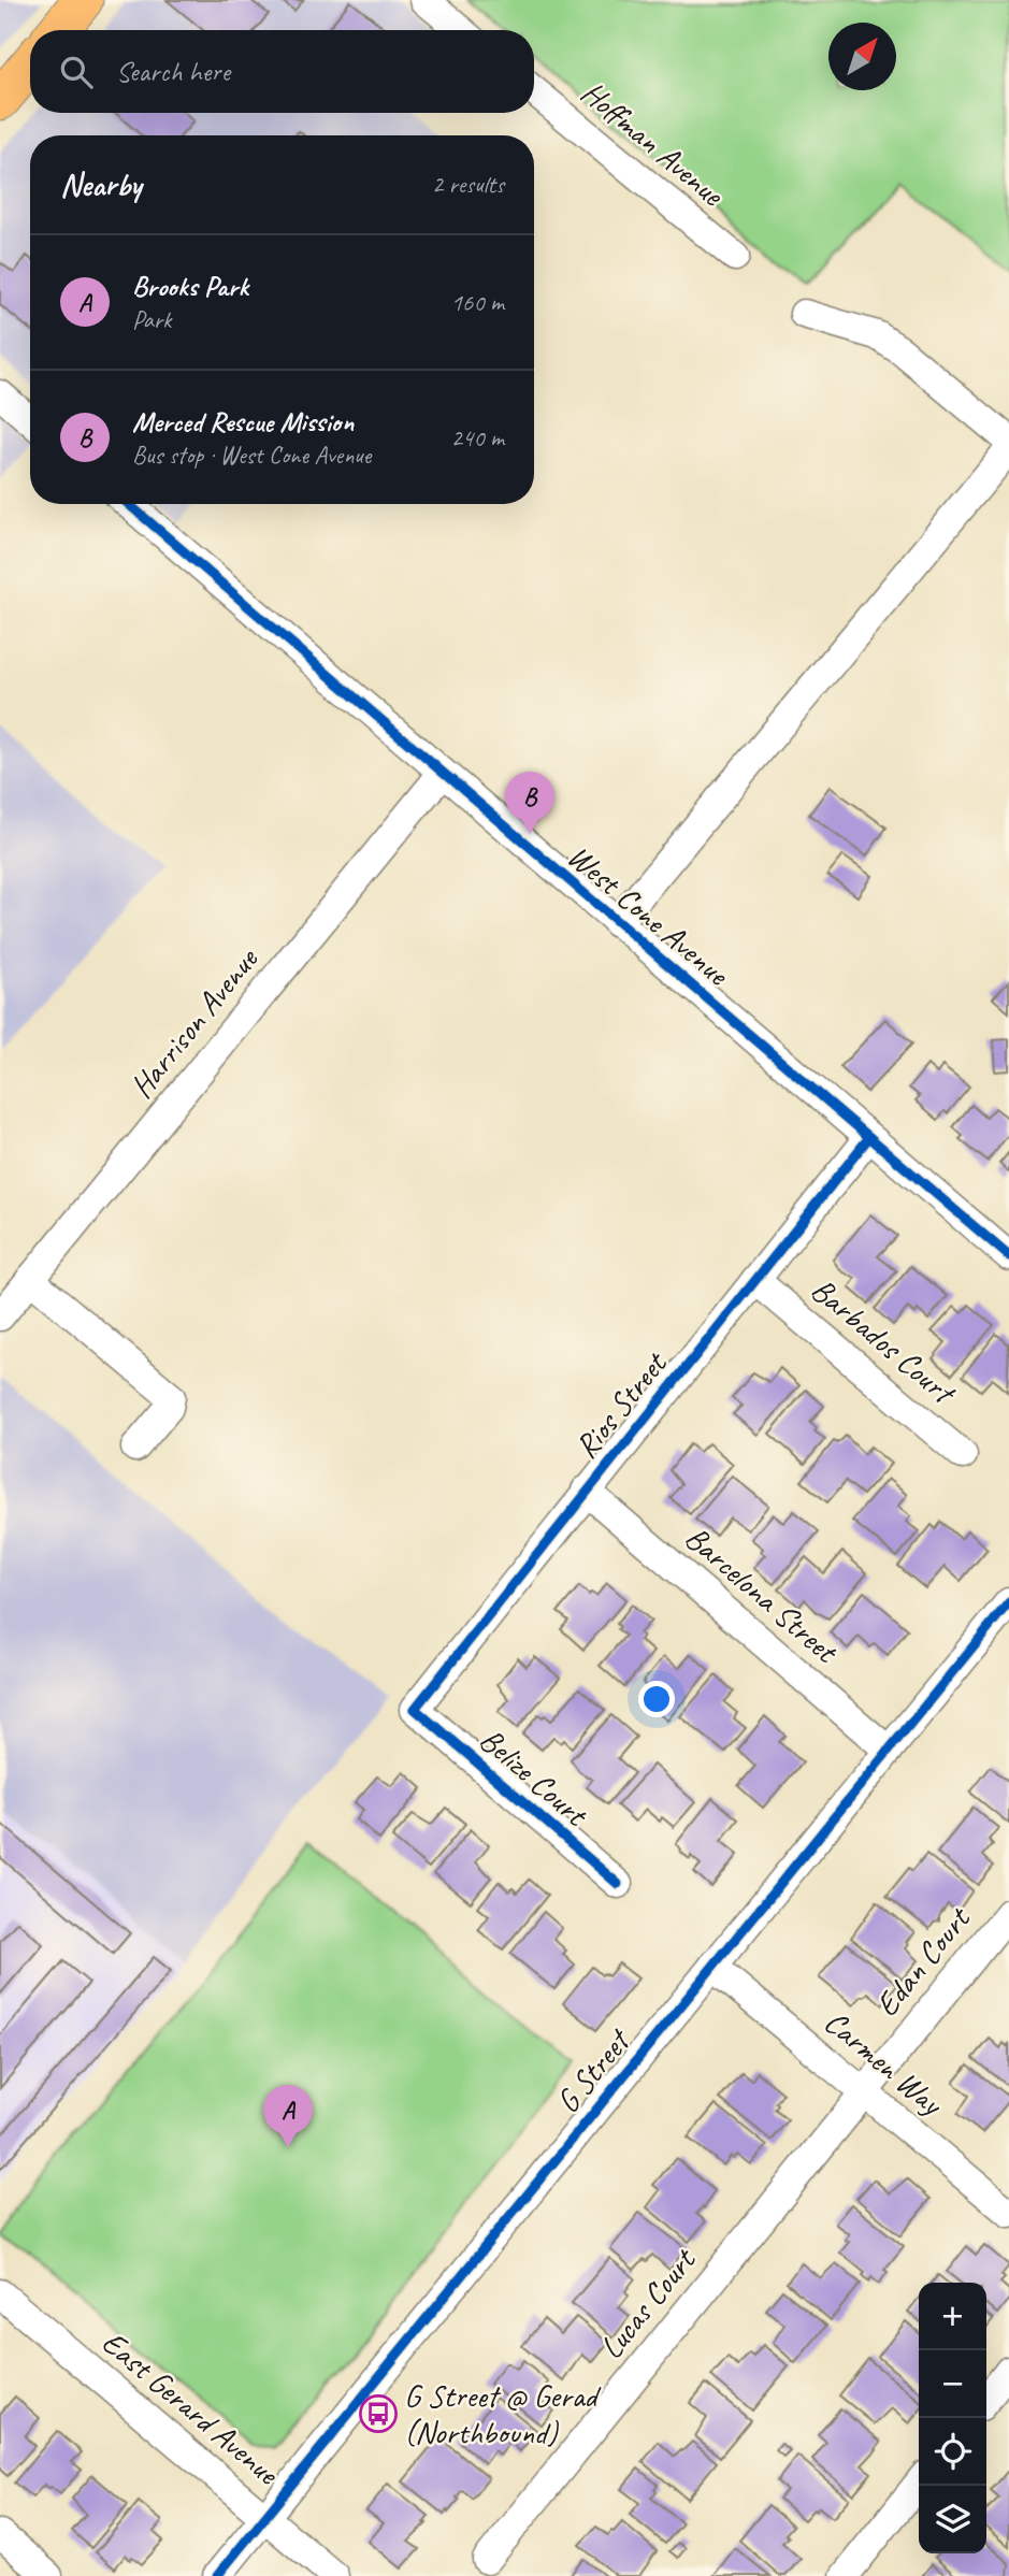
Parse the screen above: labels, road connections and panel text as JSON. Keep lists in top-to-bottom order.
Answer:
{
  "streets": {
    "street": [
      "Hoffman Avenue",
      "West Cone Avenue",
      "Harrison Avenue",
      "Barbados Court",
      "Rios Street",
      "Barcelona Street",
      "Belize Court",
      "Edan Court",
      "Carmen Way",
      "G Street",
      "Lucas Court",
      "East Gerard Avenue"
    ]
  },
  "crossings": [
    ["West Cone Avenue", "Harrison Avenue"],
    ["West Cone Avenue", "Rios Street"],
    ["Barbados Court", "Rios Street"],
    ["Rios Street", "Barcelona Street"],
    ["Rios Street", "Belize Court"],
    ["Barcelona Street", "G Street"],
    ["Edan Court", "Carmen Way"],
    ["Edan Court", "Lucas Court"],
    ["Carmen Way", "G Street"],
    ["Carmen Way", "Lucas Court"],
    ["G Street", "East Gerard Avenue"]
  ],
  "places": {
    "bus stop": ["G Street @ Gerad (Northbound)"]
  },
  "north": "top right",
  "page": {
    "search": "Search here",
    "heading": ["Nearby", "2 results"],
    "list": [
      {
        "mark": "A",
        "name": "Brooks Park",
        "note": "Park",
        "value": "160 m"
      },
      {
        "mark": "B",
        "name": "Merced Rescue Mission",
        "note": "Bus stop · West Cone Avenue",
        "value": "240 m"
      }
    ],
    "pins": ["B", "A"],
    "map_buttons": ["+", "−"]
  }
}
